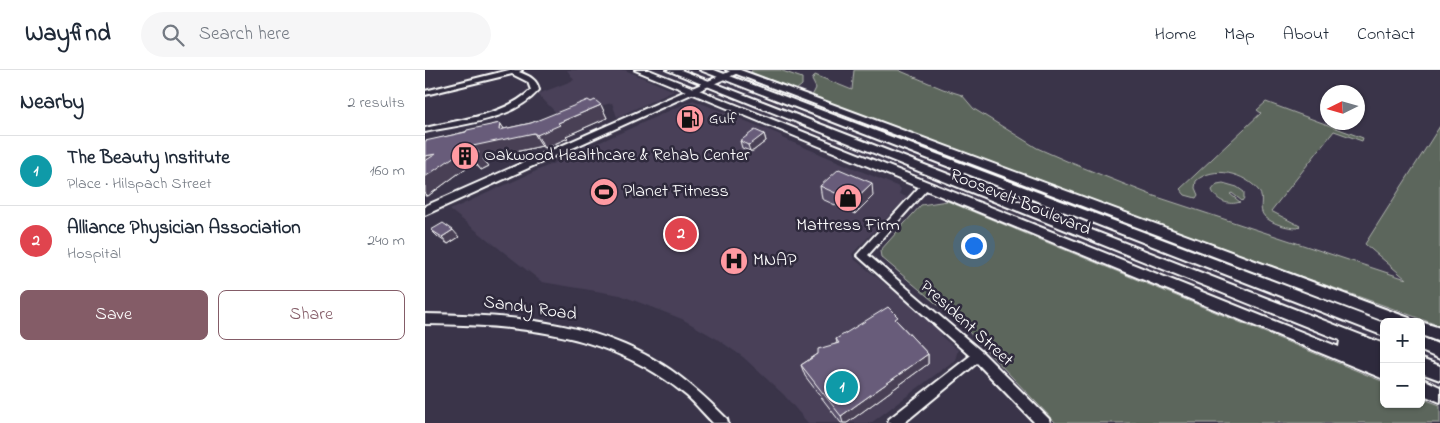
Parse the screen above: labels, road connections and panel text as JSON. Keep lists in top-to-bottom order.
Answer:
{
  "streets": {
    "highway": ["Roosevelt Boulevard"],
    "street": ["Sandy Road", "President Street"]
  },
  "crossings": [
    ["Roosevelt Boulevard", "President Street"]
  ],
  "places": {
    "fuel station": ["Gulf"],
    "building": ["Oakwood Healthcare & Rehab Center"],
    "sports": ["Planet Fitness"],
    "shop": ["Mattress Firm"],
    "hospital": ["MNAP"]
  },
  "north": "left",
  "page": {
    "header": "Wayfind",
    "search": "Search here",
    "nav": [
      "Home",
      "Map",
      "About",
      "Contact"
    ],
    "heading": ["Nearby", "2 results"],
    "list": [
      {
        "mark": "1",
        "name": "The Beauty Institute",
        "note": "Place · Hilspach Street",
        "value": "160 m"
      },
      {
        "mark": "2",
        "name": "Alliance Physician Association",
        "note": "Hospital",
        "value": "240 m"
      }
    ],
    "pins": ["2", "1"],
    "buttons": ["Save", "Share"],
    "map_buttons": ["+", "−"]
  }
}
